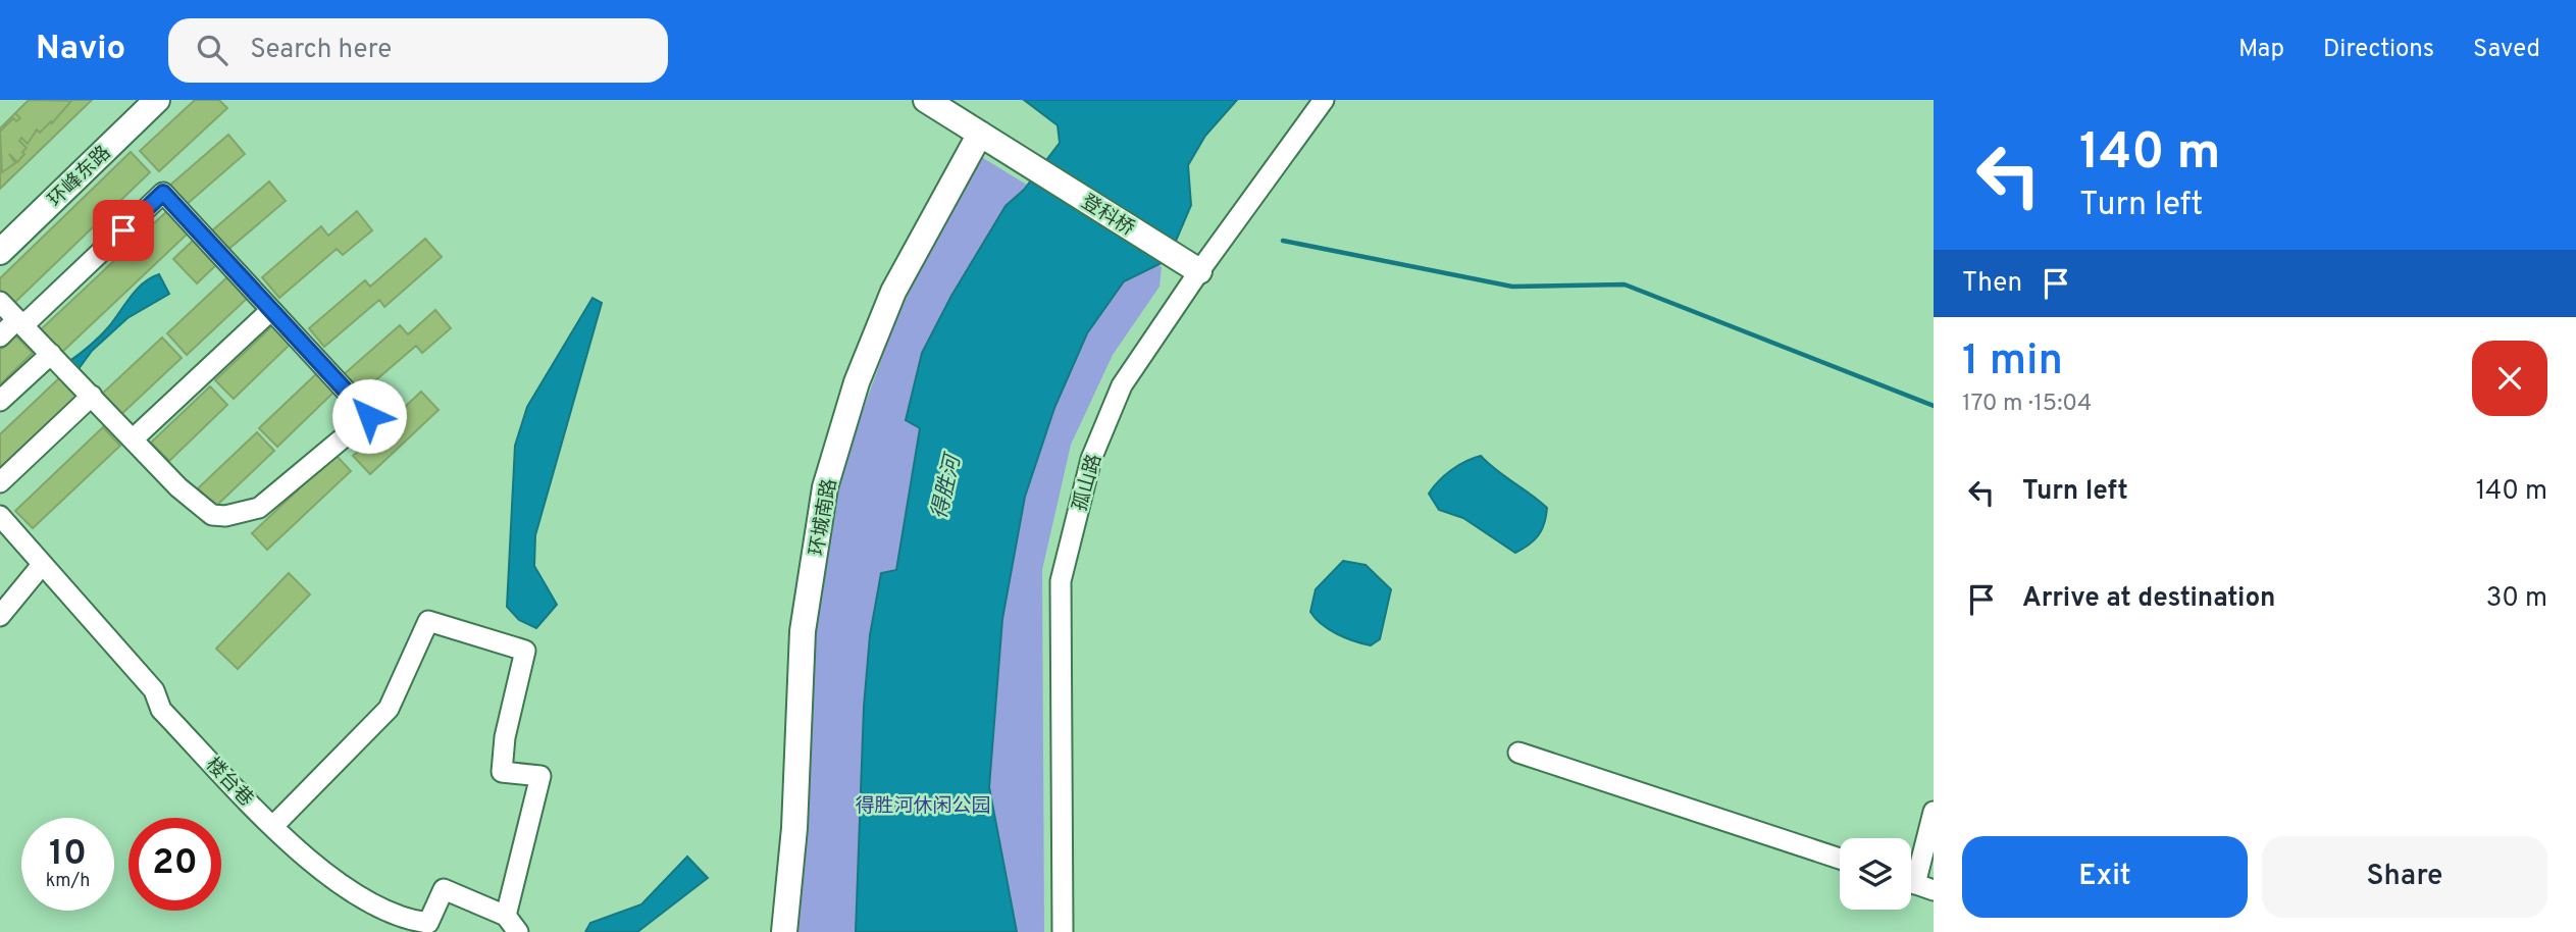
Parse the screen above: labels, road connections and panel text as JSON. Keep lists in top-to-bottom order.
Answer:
{
  "streets": {
    "main road": ["环峰东路", "登科桥", "环城南路"],
    "street": ["孤山路", "楼台巷"]
  },
  "crossings": [
    ["登科桥", "孤山路"],
    ["登科桥", "环城南路"]
  ],
  "water": ["得胜河"],
  "parks": ["得胜河休闲公园"],
  "page": {
    "header": "Navio",
    "search": "Search here",
    "nav": ["Map", "Directions", "Saved"],
    "turn": ["140 m", "Turn left"],
    "then": "Then",
    "heading": ["1 min", "170 m · 15:04"],
    "list": [
      {
        "name": "Turn left",
        "value": "140 m"
      },
      {
        "name": "Arrive at destination",
        "value": "30 m"
      }
    ],
    "speed": "10 km/h",
    "limit": "20",
    "buttons": ["Exit", "Share"]
  }
}
